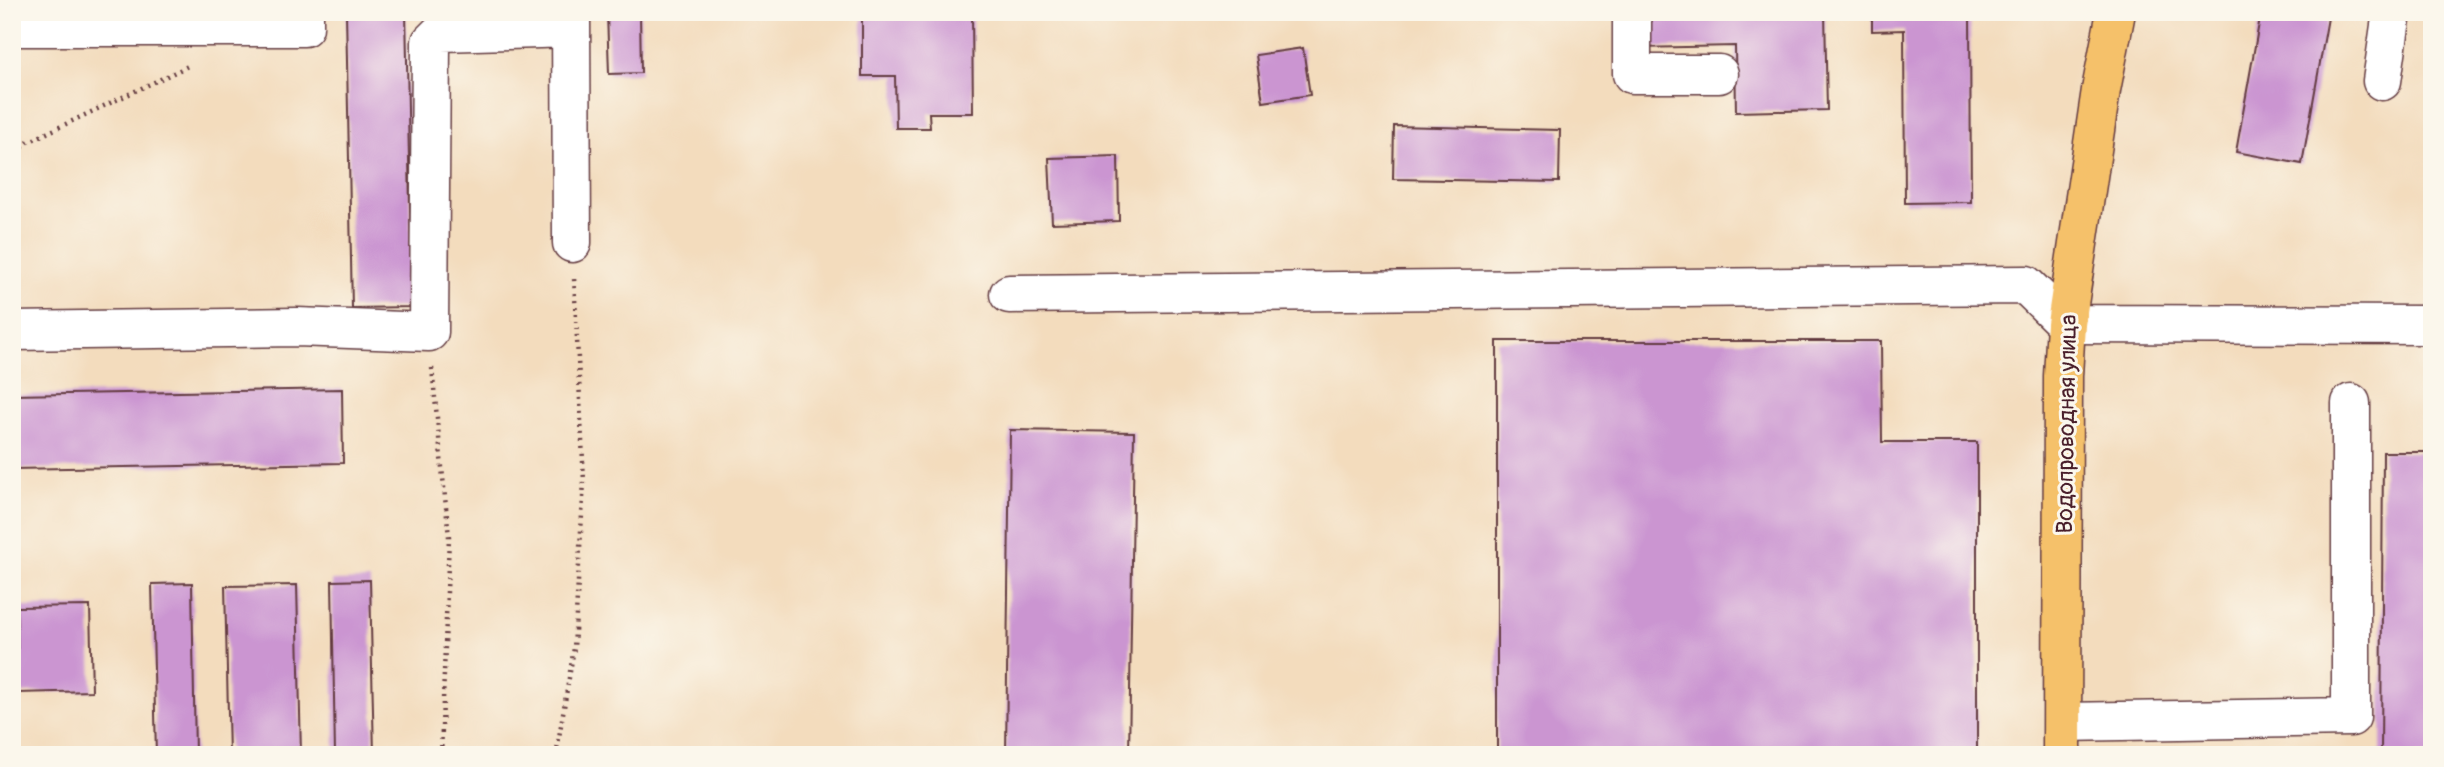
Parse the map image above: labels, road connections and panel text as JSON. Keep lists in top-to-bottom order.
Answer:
{
  "streets": {
    "main road": ["Водопроводная улица"]
  }
}
